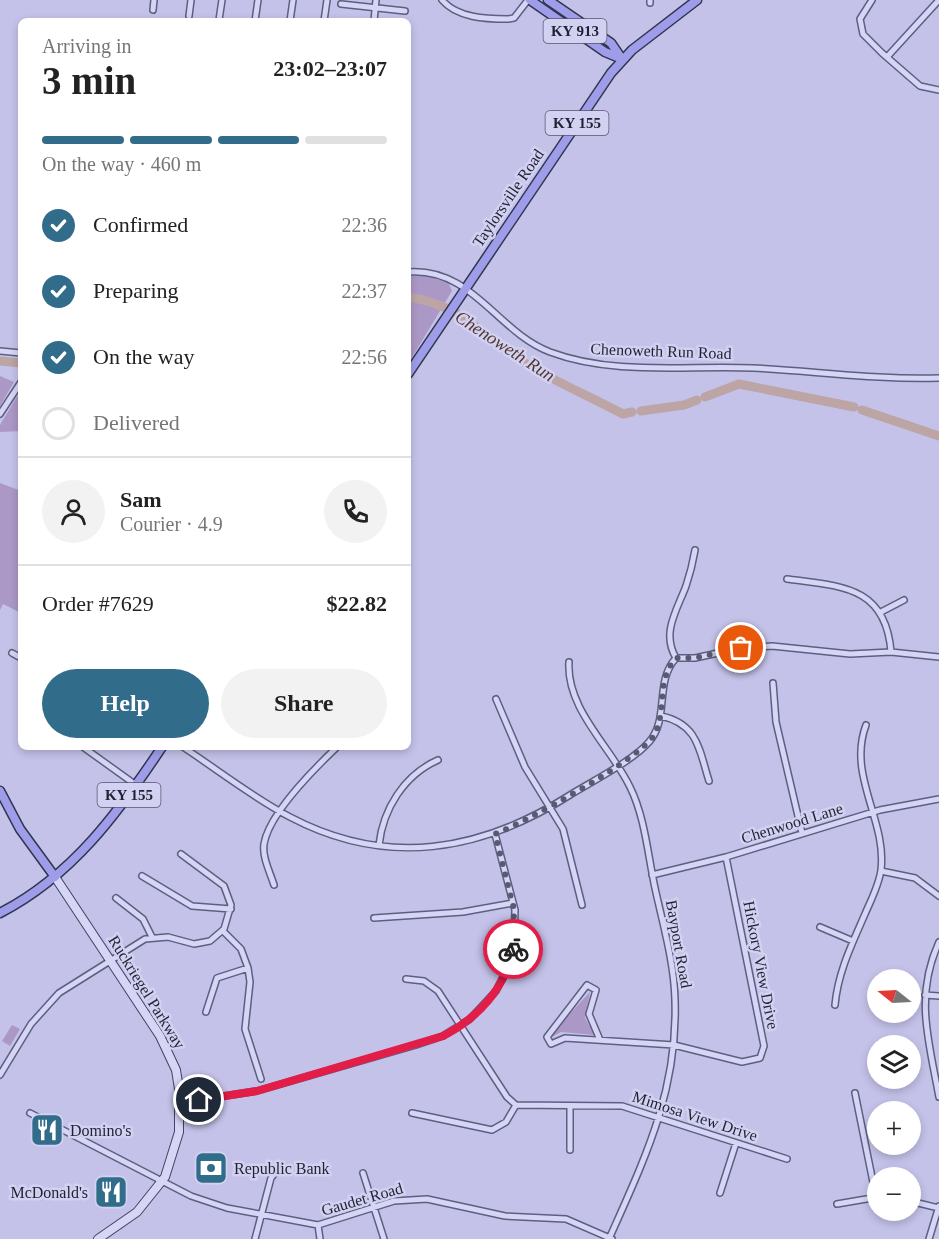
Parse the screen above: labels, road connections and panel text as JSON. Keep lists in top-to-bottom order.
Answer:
{
  "streets": {
    "main road": [
      "KY 913",
      "KY 155",
      "Taylorsville Road",
      "Ruckriegel Parkway"
    ],
    "street": [
      "Chenoweth Run Road",
      "Chenwood Lane",
      "Bayport Road",
      "Hickory View Drive",
      "Mimosa View Drive",
      "Gaudet Road"
    ]
  },
  "crossings": [
    ["KY 913", "Taylorsville Road"],
    ["KY 155", "Ruckriegel Parkway"],
    ["Taylorsville Road", "Chenoweth Run Road"],
    ["Chenwood Lane", "Bayport Road"],
    ["Chenwood Lane", "Hickory View Drive"],
    ["Bayport Road", "Hickory View Drive"],
    ["Bayport Road", "Mimosa View Drive"],
    ["Bayport Road", "Gaudet Road"],
    ["Ruckriegel Parkway", "Gaudet Road"]
  ],
  "water": ["Chenoweth Run"],
  "places": {
    "restaurant": ["Domino's", "McDonald's"],
    "bank": ["Republic Bank"]
  },
  "north": "left",
  "page": {
    "heading": ["3 min", "Arriving in", "23:02–23:07"],
    "panel": [
      "Sam",
      "Courier · 4.9",
      "Order #7629",
      "$22.82"
    ],
    "bar": "On the way · 460 m",
    "list": [
      ["Confirmed", "22:36"],
      ["Preparing", "22:37"],
      ["On the way", "22:56"],
      "Delivered"
    ],
    "buttons": ["Help", "Share"],
    "map_buttons": ["+", "−"]
  }
}
